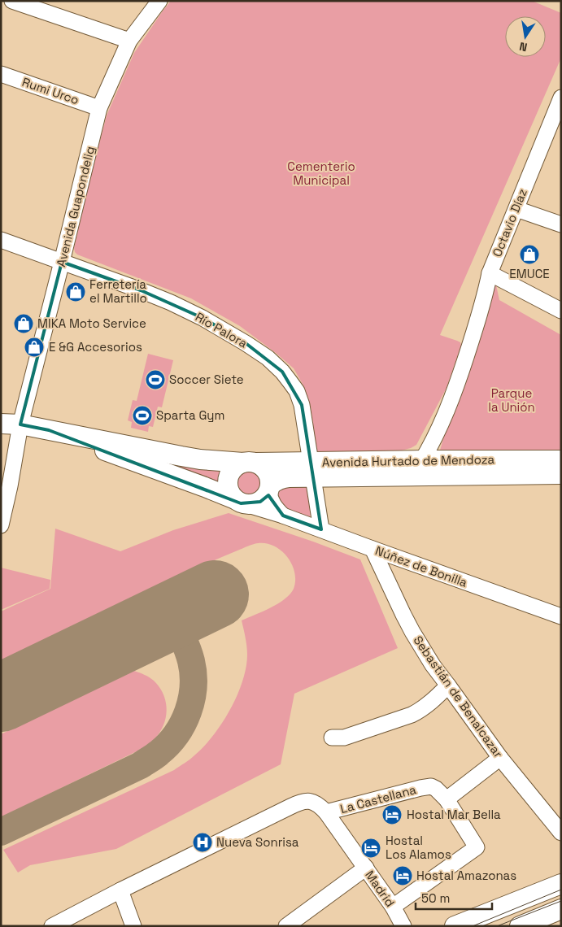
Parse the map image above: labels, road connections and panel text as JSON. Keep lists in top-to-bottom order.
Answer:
{
  "streets": {
    "main road": ["Avenida Hurtado de Mendoza"],
    "street": [
      "Rumi Urco",
      "Avenida Guapondelig",
      "Octavio Díaz",
      "Río Palora",
      "Núñez de Bonilla",
      "Sebastián de Benalcazar",
      "La Castellana",
      "Madrid"
    ]
  },
  "crossings": [
    ["Rumi Urco", "Avenida Guapondelig"],
    ["Avenida Guapondelig", "Río Palora"],
    ["Avenida Guapondelig", "Avenida Hurtado de Mendoza"],
    ["Río Palora", "Avenida Hurtado de Mendoza"],
    ["Río Palora", "Núñez de Bonilla"],
    ["Avenida Hurtado de Mendoza", "Núñez de Bonilla"],
    ["Núñez de Bonilla", "Sebastián de Benalcazar"],
    ["La Castellana", "Madrid"]
  ],
  "parks": ["Cementerio Municipal", "Parque la Unión"],
  "places": {
    "shop": [
      "EMUCE",
      "Ferretería el Martillo",
      "MIKA Moto Service",
      "E &G Accesorios"
    ],
    "sports": ["Soccer Siete", "Sparta Gym"],
    "hotel": ["Hostal Mar Bella", "Hostal Los Alamos", "Hostal Amazonas"],
    "hospital": ["Nueva Sonrisa"]
  },
  "scale_bar": "50 m",
  "north": "bottom"
}
